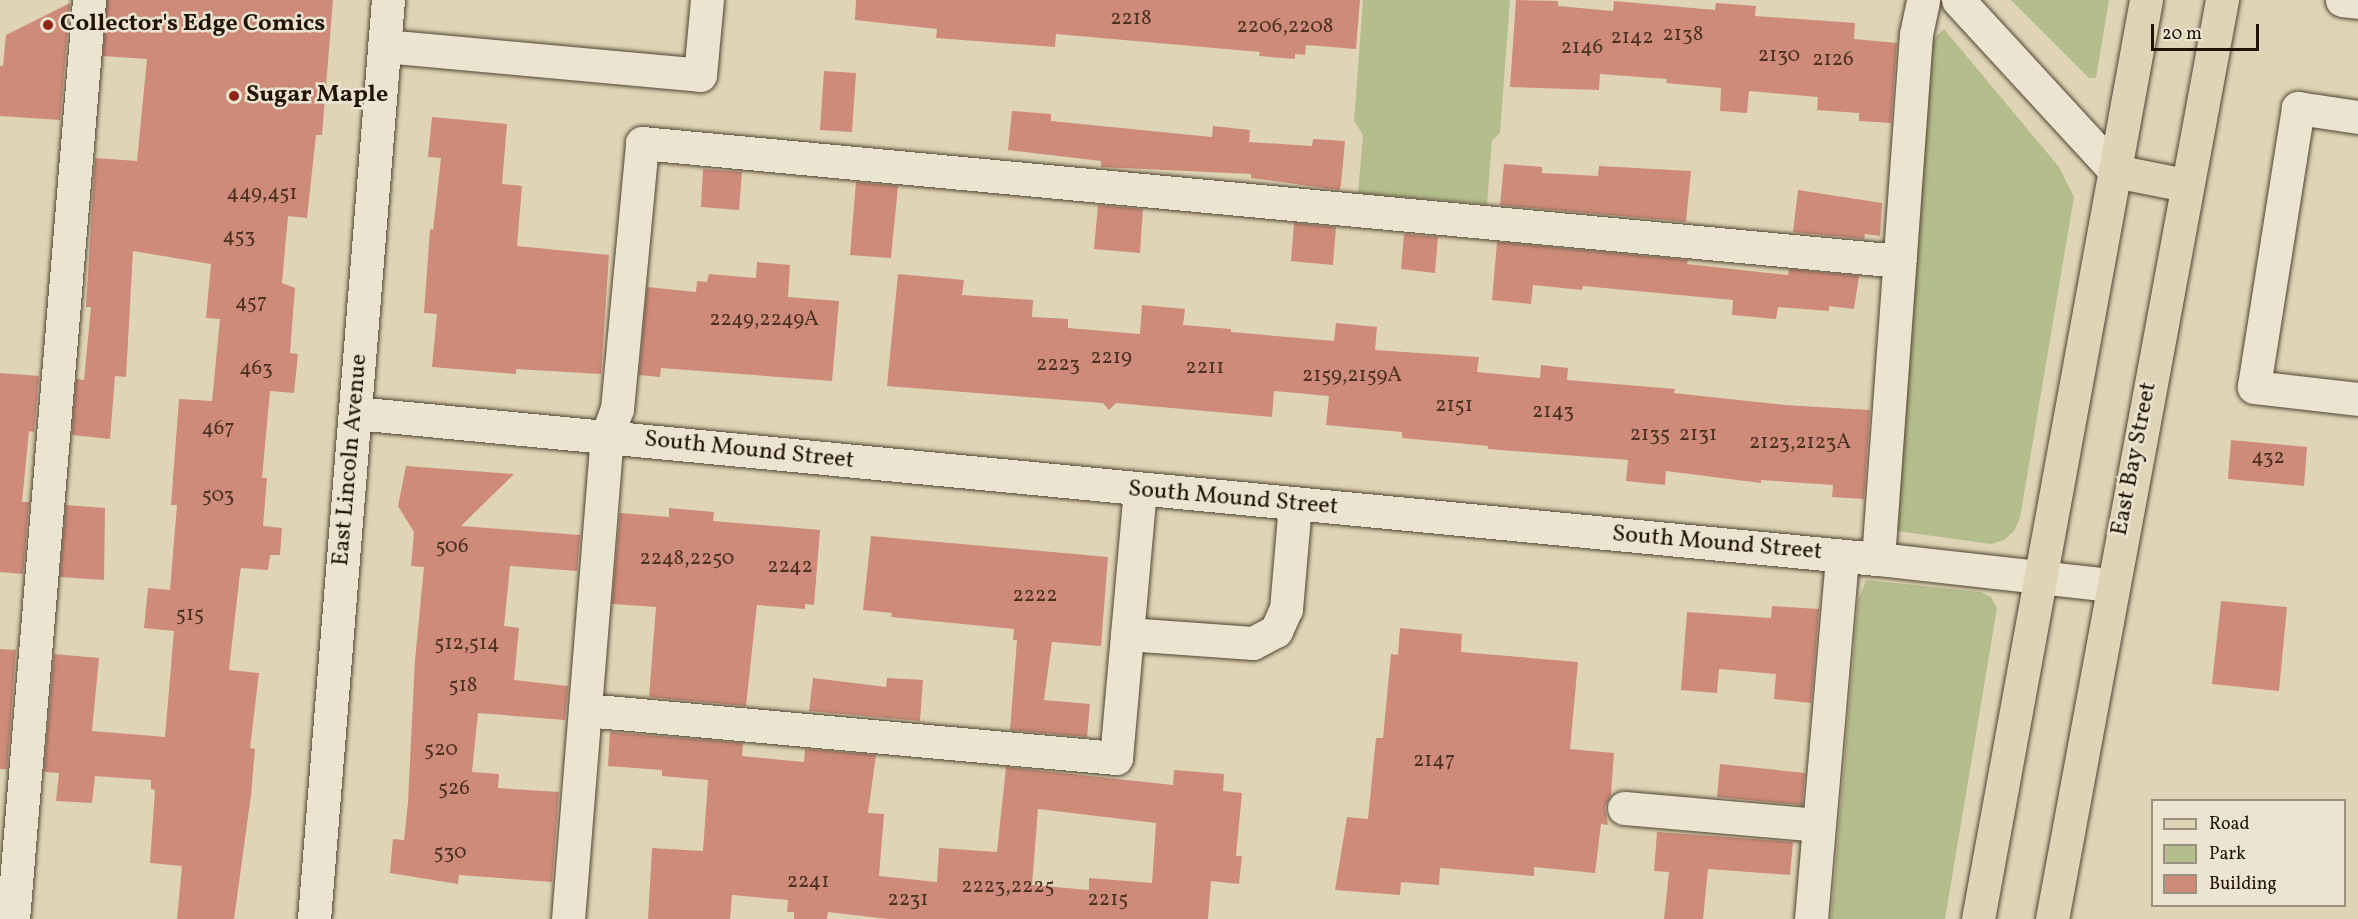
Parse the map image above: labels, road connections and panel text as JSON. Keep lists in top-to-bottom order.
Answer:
{
  "streets": {
    "main road": ["East Bay Street"],
    "street": ["South Mound Street", "East Lincoln Avenue"]
  },
  "crossings": [
    ["South Mound Street", "East Bay Street"],
    ["South Mound Street", "East Lincoln Avenue"]
  ],
  "places": ["Collector's Edge Comics", "Sugar Maple"],
  "house_numbers": [
    "2218",
    "2206,2208",
    "2138",
    "2142",
    "2146",
    "2130",
    "2126",
    "449,451",
    "453",
    "457",
    "2249,2249A",
    "2219",
    "2223",
    "2211",
    "463",
    "2159,2159A",
    "2151",
    "2143",
    "467",
    "2135",
    "2131",
    "2123,2123A",
    "432",
    "503",
    "506",
    "2248,2250",
    "2242",
    "2222",
    "515",
    "512,514",
    "518",
    "520",
    "2147",
    "526",
    "530",
    "2241",
    "2223,2225",
    "2231",
    "2215"
  ],
  "legend": ["Road", "Park", "Building"],
  "scale_bar": "20 m"
}
